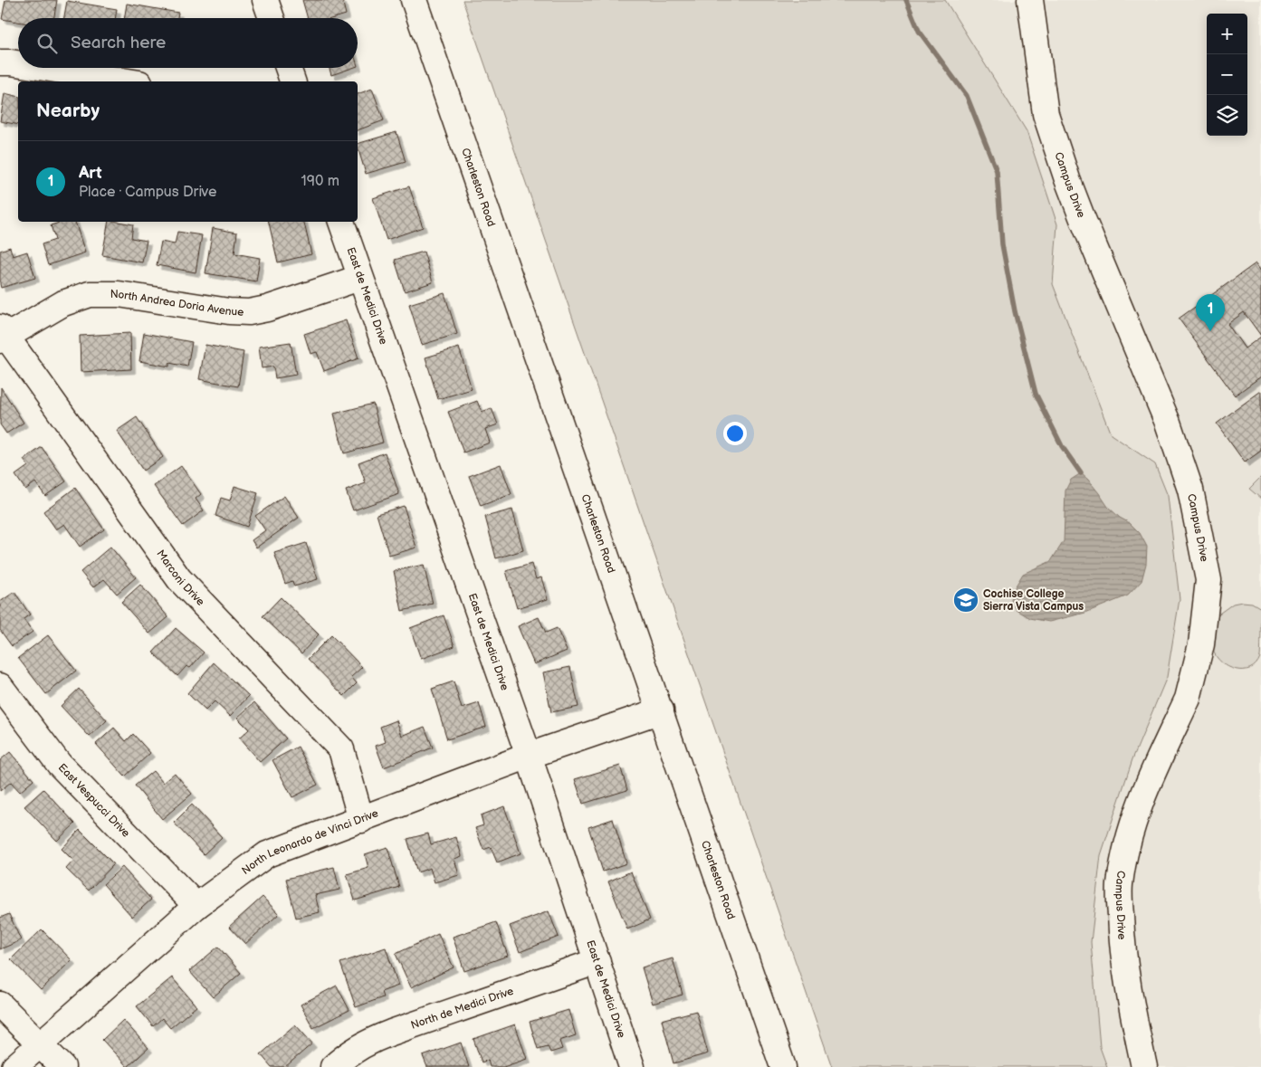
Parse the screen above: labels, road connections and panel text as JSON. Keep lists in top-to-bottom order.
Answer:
{
  "streets": {
    "street": [
      "Campus Drive",
      "Charleston Road",
      "East de Medici Drive",
      "North Andrea Doria Avenue",
      "Marconi Drive",
      "East Vespucci Drive",
      "North Leonardo de Vinci Drive",
      "North de Medici Drive"
    ]
  },
  "crossings": [
    ["Charleston Road", "North Leonardo de Vinci Drive"],
    ["East de Medici Drive", "North Andrea Doria Avenue"],
    ["East de Medici Drive", "North Leonardo de Vinci Drive"],
    ["East de Medici Drive", "North de Medici Drive"],
    ["North Andrea Doria Avenue", "Marconi Drive"],
    ["Marconi Drive", "North Leonardo de Vinci Drive"],
    ["East Vespucci Drive", "North Leonardo de Vinci Drive"]
  ],
  "places": {
    "school or university": ["Cochise College Sierra Vista Campus"]
  },
  "page": {
    "map_buttons": ["+", "−"],
    "search": "Search here",
    "heading": "Nearby",
    "list": [
      {
        "mark": "1",
        "name": "Art",
        "note": "Place · Campus Drive",
        "value": "190 m"
      }
    ],
    "pins": "1"
  }
}
